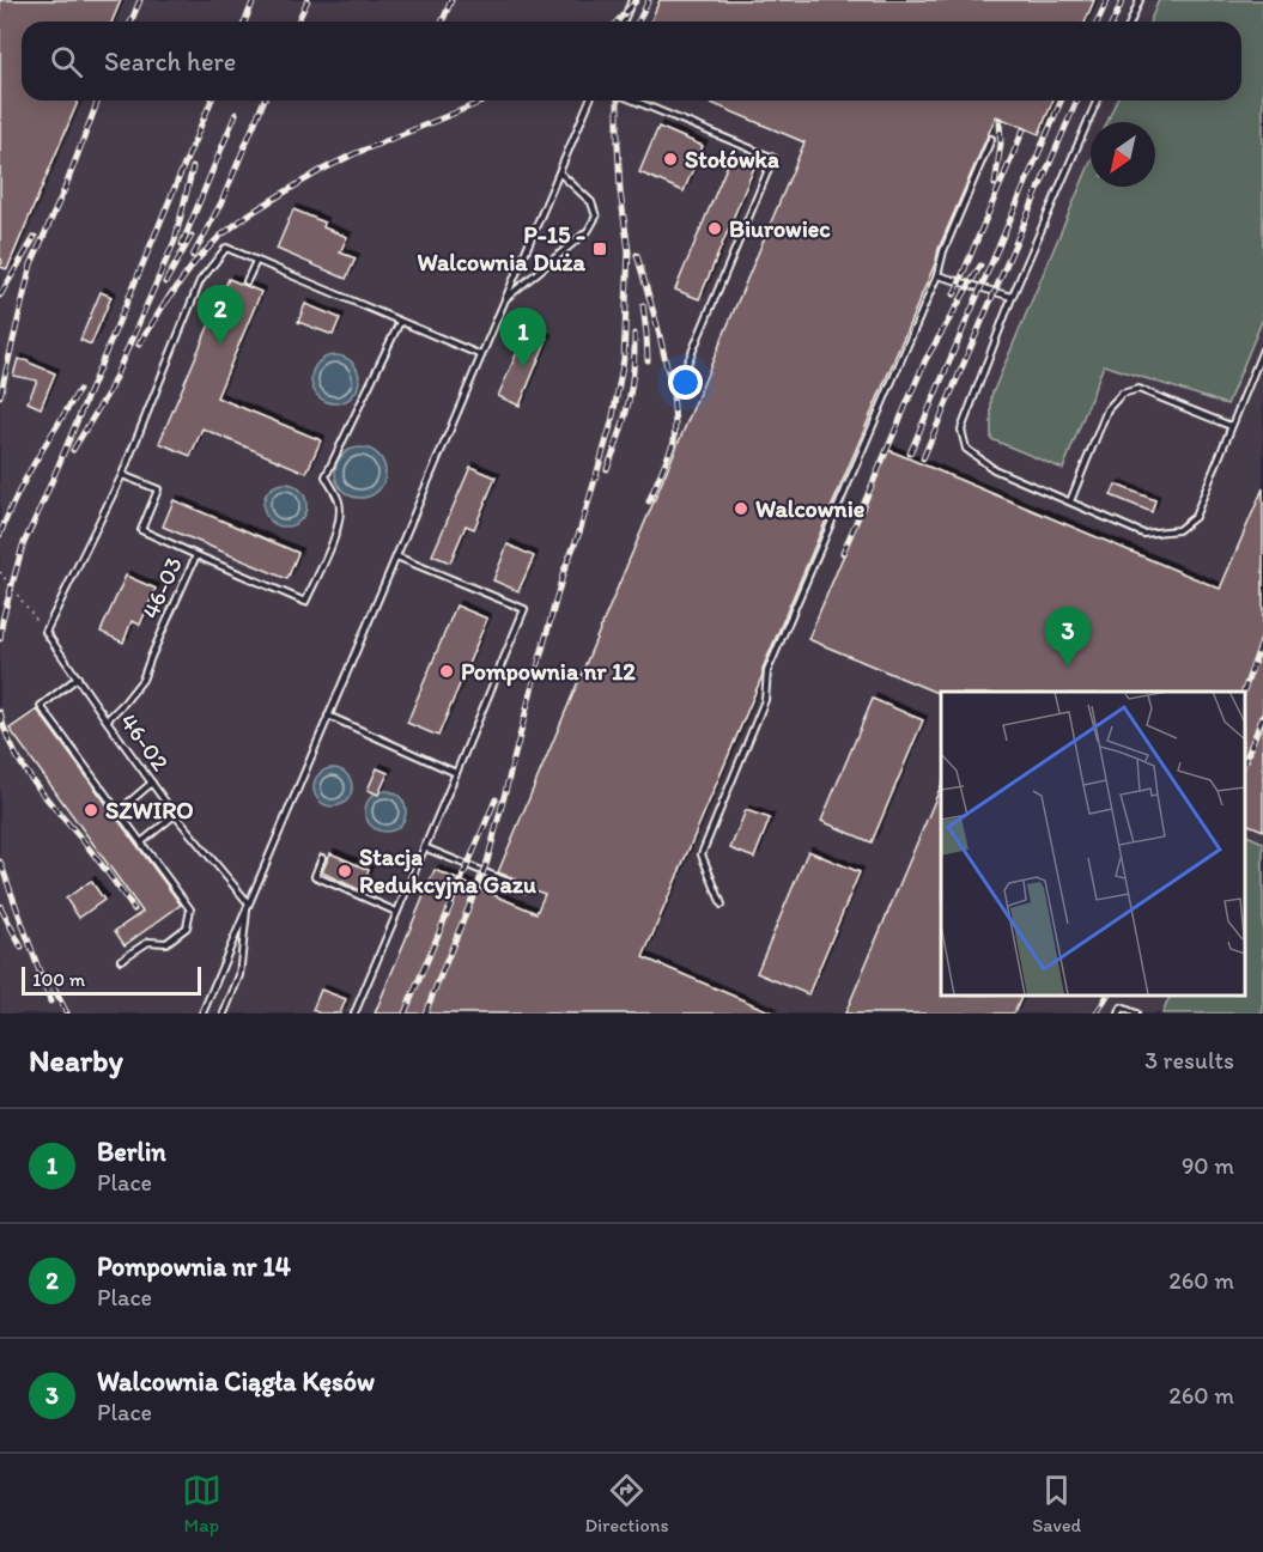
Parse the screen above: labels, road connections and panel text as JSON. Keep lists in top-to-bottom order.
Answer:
{
  "streets": {
    "lane": ["46-03", "46-02"]
  },
  "crossings": [
    ["46-03", "46-02"]
  ],
  "places": {
    "other": [
      "Stołówka",
      "Biurowiec",
      "Walcownie",
      "Pompownia nr 12",
      "SZWIRO",
      "Stacja Redukcyjna Gazu"
    ],
    "transit": ["P-15 - Walcownia Duża"]
  },
  "scale_bar": "100 m",
  "north": "bottom left",
  "page": {
    "search": "Search here",
    "pins": ["2", "1", "3"],
    "scale": "100 m",
    "heading": ["Nearby", "3 results"],
    "list": [
      {
        "mark": "1",
        "name": "Berlin",
        "note": "Place",
        "value": "90 m"
      },
      {
        "mark": "2",
        "name": "Pompownia nr 14",
        "note": "Place",
        "value": "260 m"
      },
      {
        "mark": "3",
        "name": "Walcownia Ciągła Kęsów",
        "note": "Place",
        "value": "260 m"
      }
    ],
    "nav": ["Map", "Directions", "Saved"]
  }
}
